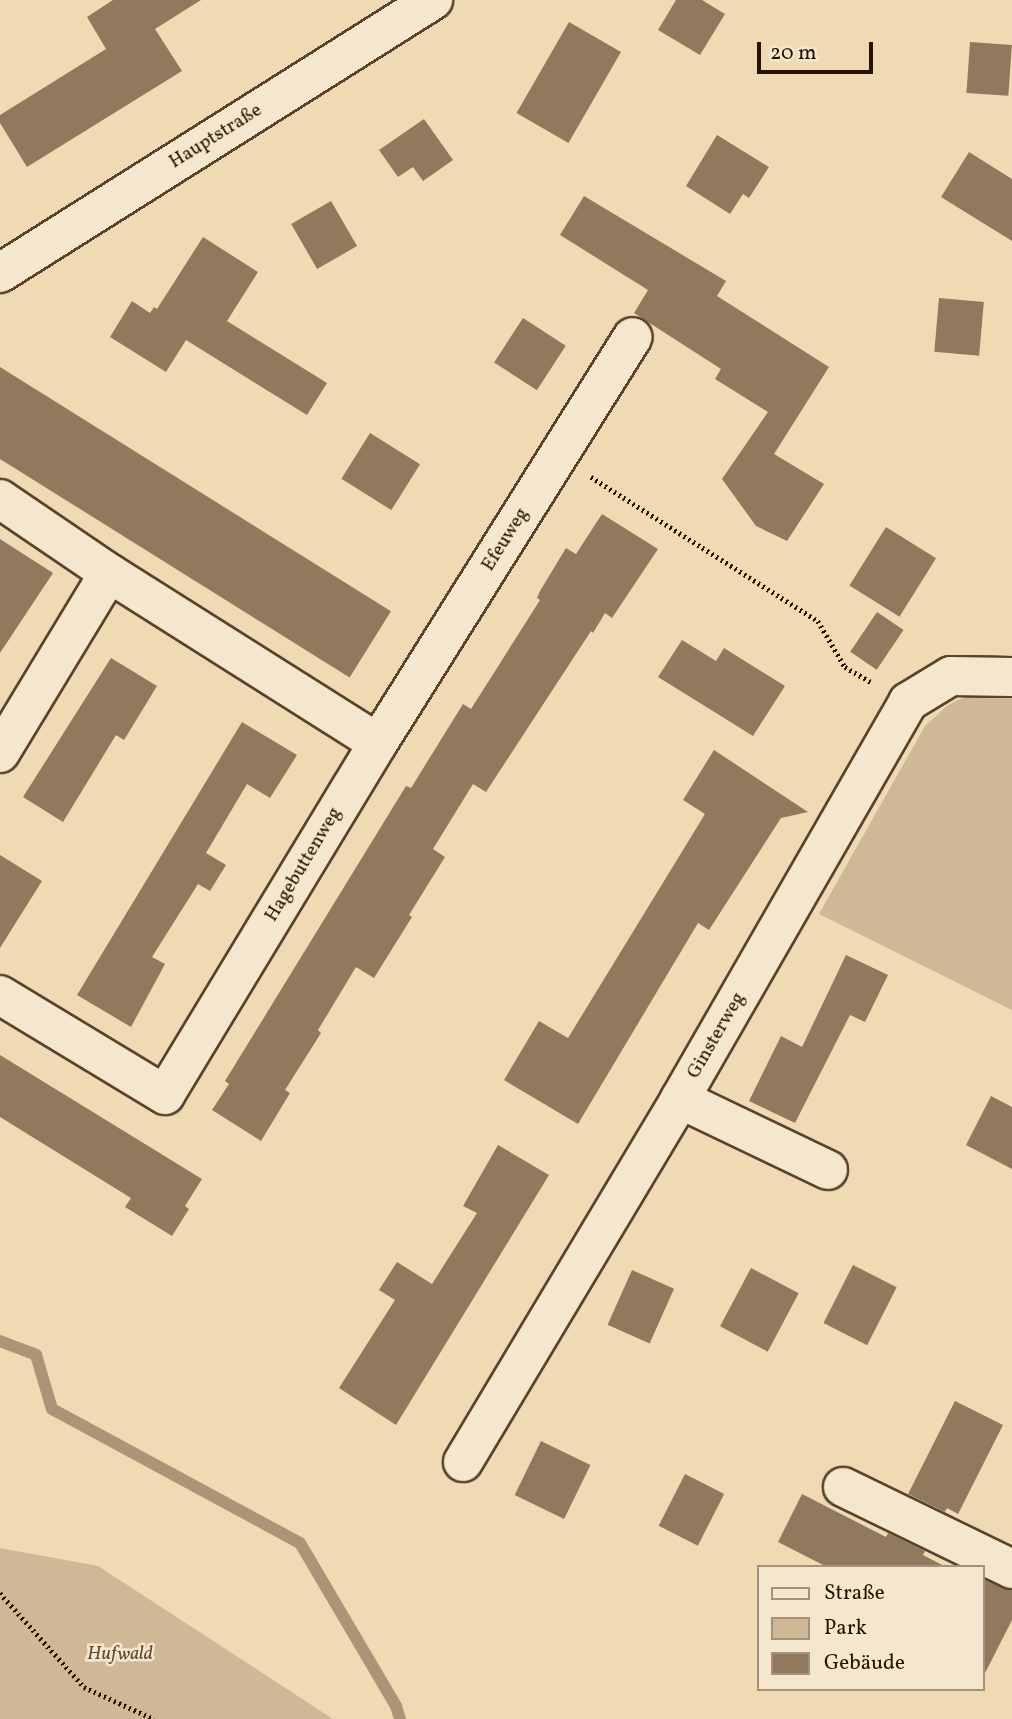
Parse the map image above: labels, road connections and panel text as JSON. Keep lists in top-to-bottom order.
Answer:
{
  "streets": {
    "street": [
      "Hauptstraße",
      "Efeuweg",
      "Hagebuttenweg",
      "Ginsterweg"
    ]
  },
  "crossings": [
    ["Efeuweg", "Hagebuttenweg"]
  ],
  "parks": ["Hufwald"],
  "legend": ["Straße", "Park", "Gebäude"],
  "scale_bar": "20 m"
}
